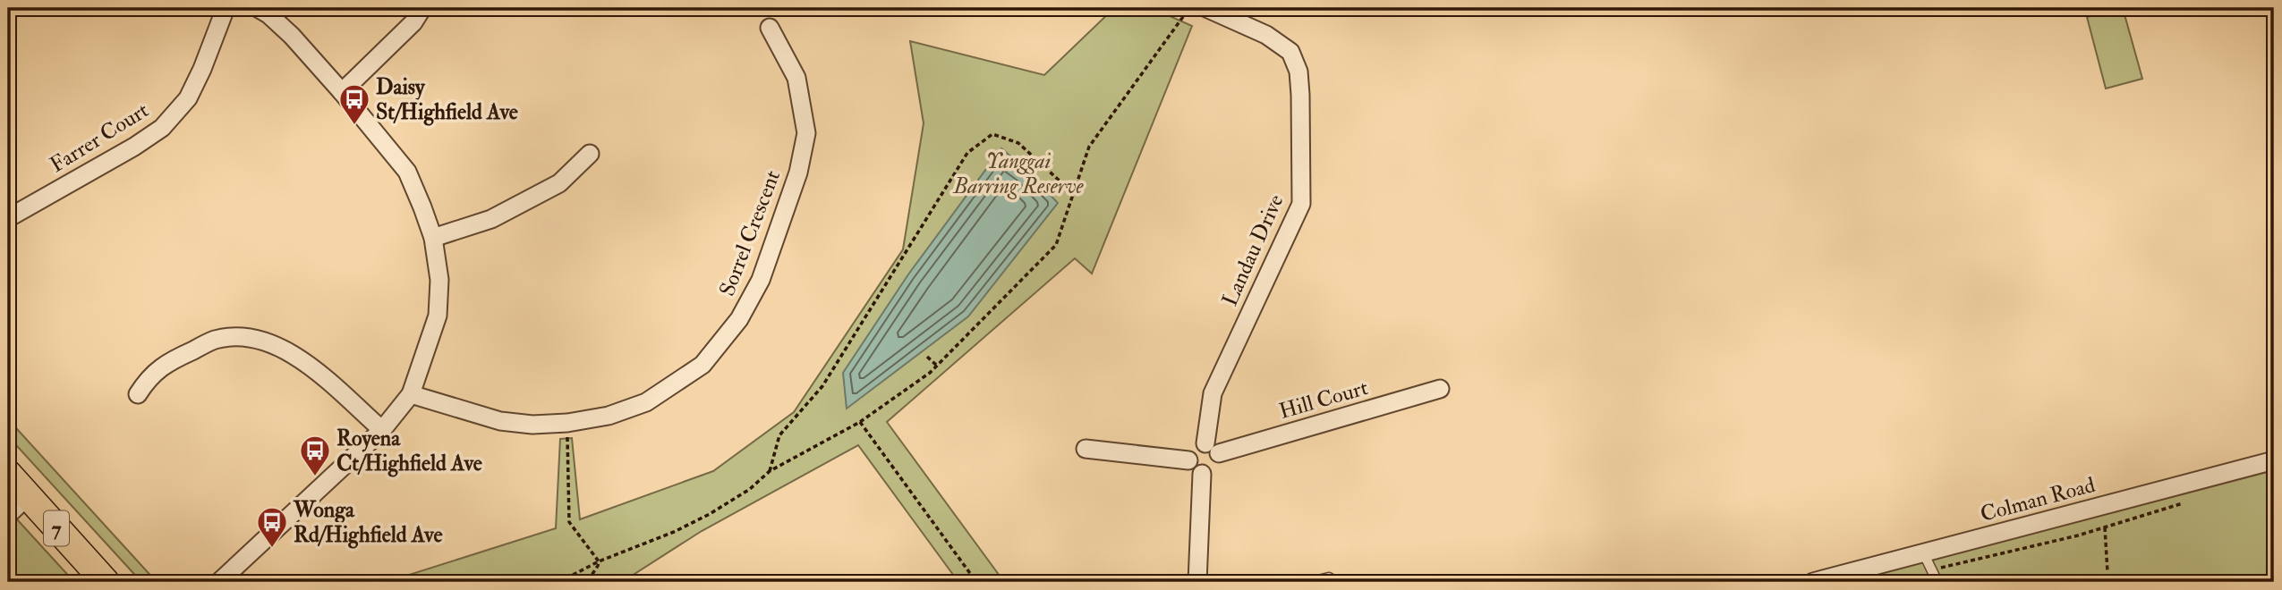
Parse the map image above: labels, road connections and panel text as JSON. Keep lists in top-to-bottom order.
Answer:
{
  "streets": {
    "main road": ["7"],
    "street": [
      "Farrer Court",
      "Sorrel Crescent",
      "Landau Drive",
      "Hill Court",
      "Colman Road"
    ]
  },
  "crossings": [
    ["Landau Drive", "Hill Court"]
  ],
  "parks": ["Yanggai Barring Reserve"],
  "places": {
    "bus stop": ["Daisy St/Highfield Ave", "Royena Ct/Highfield Ave", "Wonga Rd/Highfield Ave"]
  }
}
